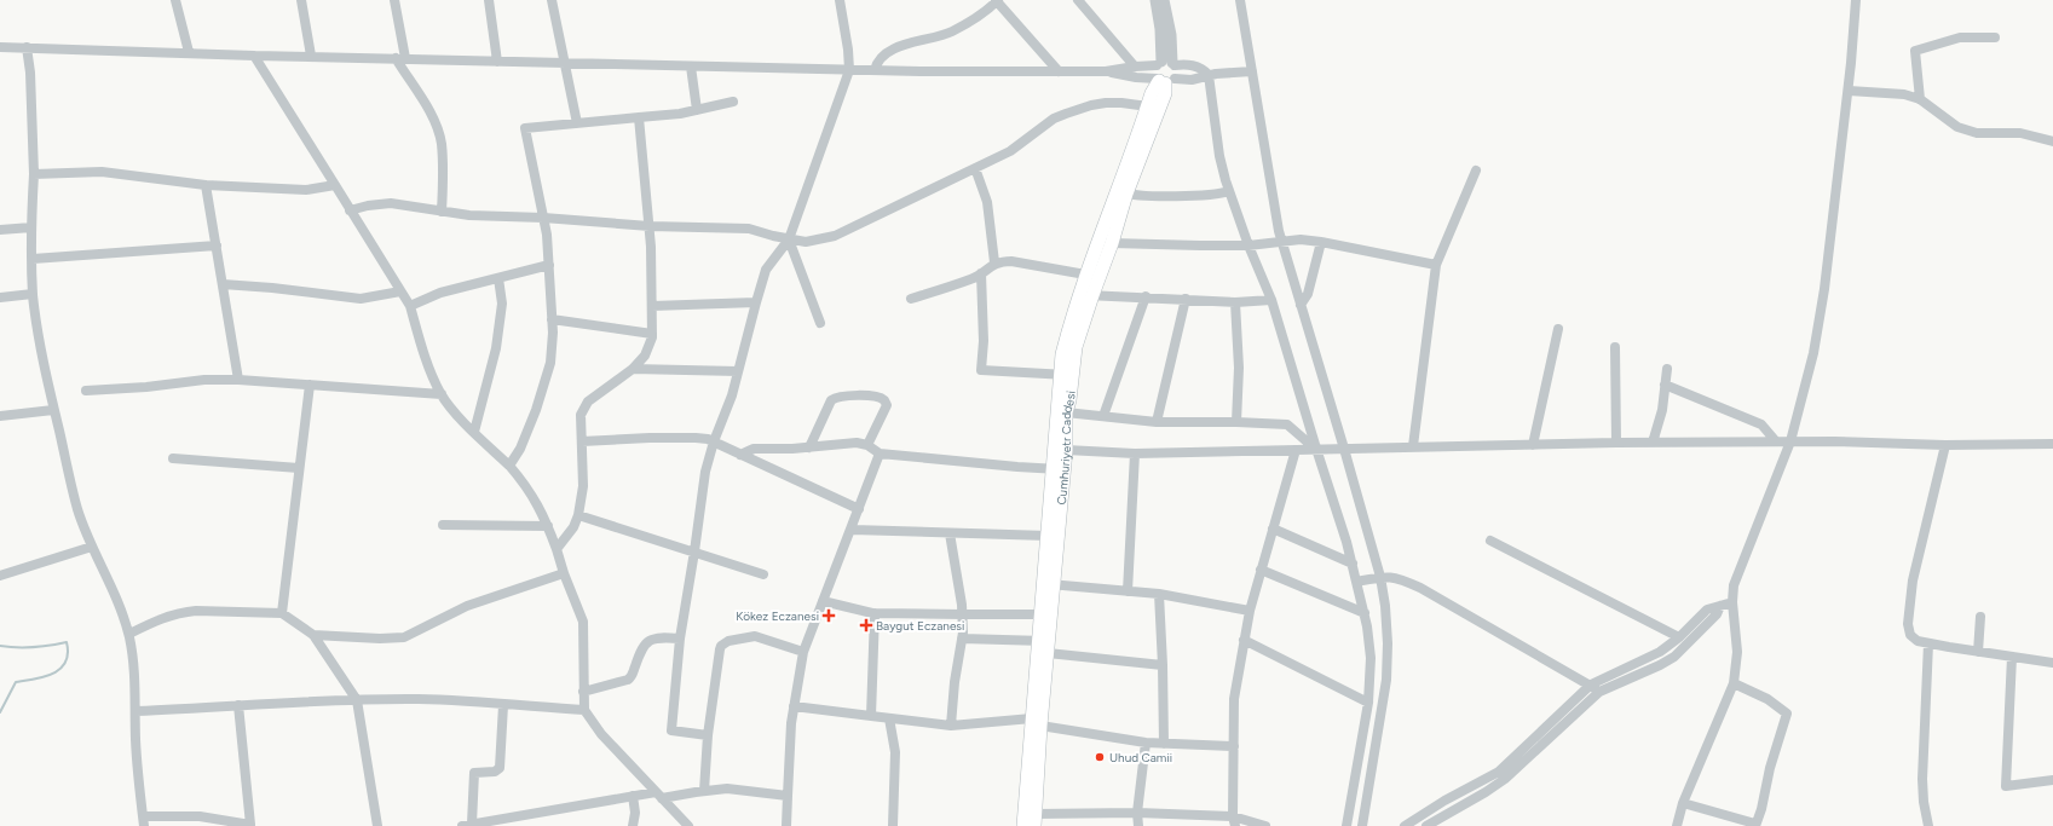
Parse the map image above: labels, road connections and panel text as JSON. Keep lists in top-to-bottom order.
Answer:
{
  "streets": {
    "main road": ["Cumhuriyetr Caddesi"]
  },
  "places": {
    "health": ["Kökez Eczanesi", "Baygut Eczanesi"],
    "other": ["Uhud Camii"]
  }
}
